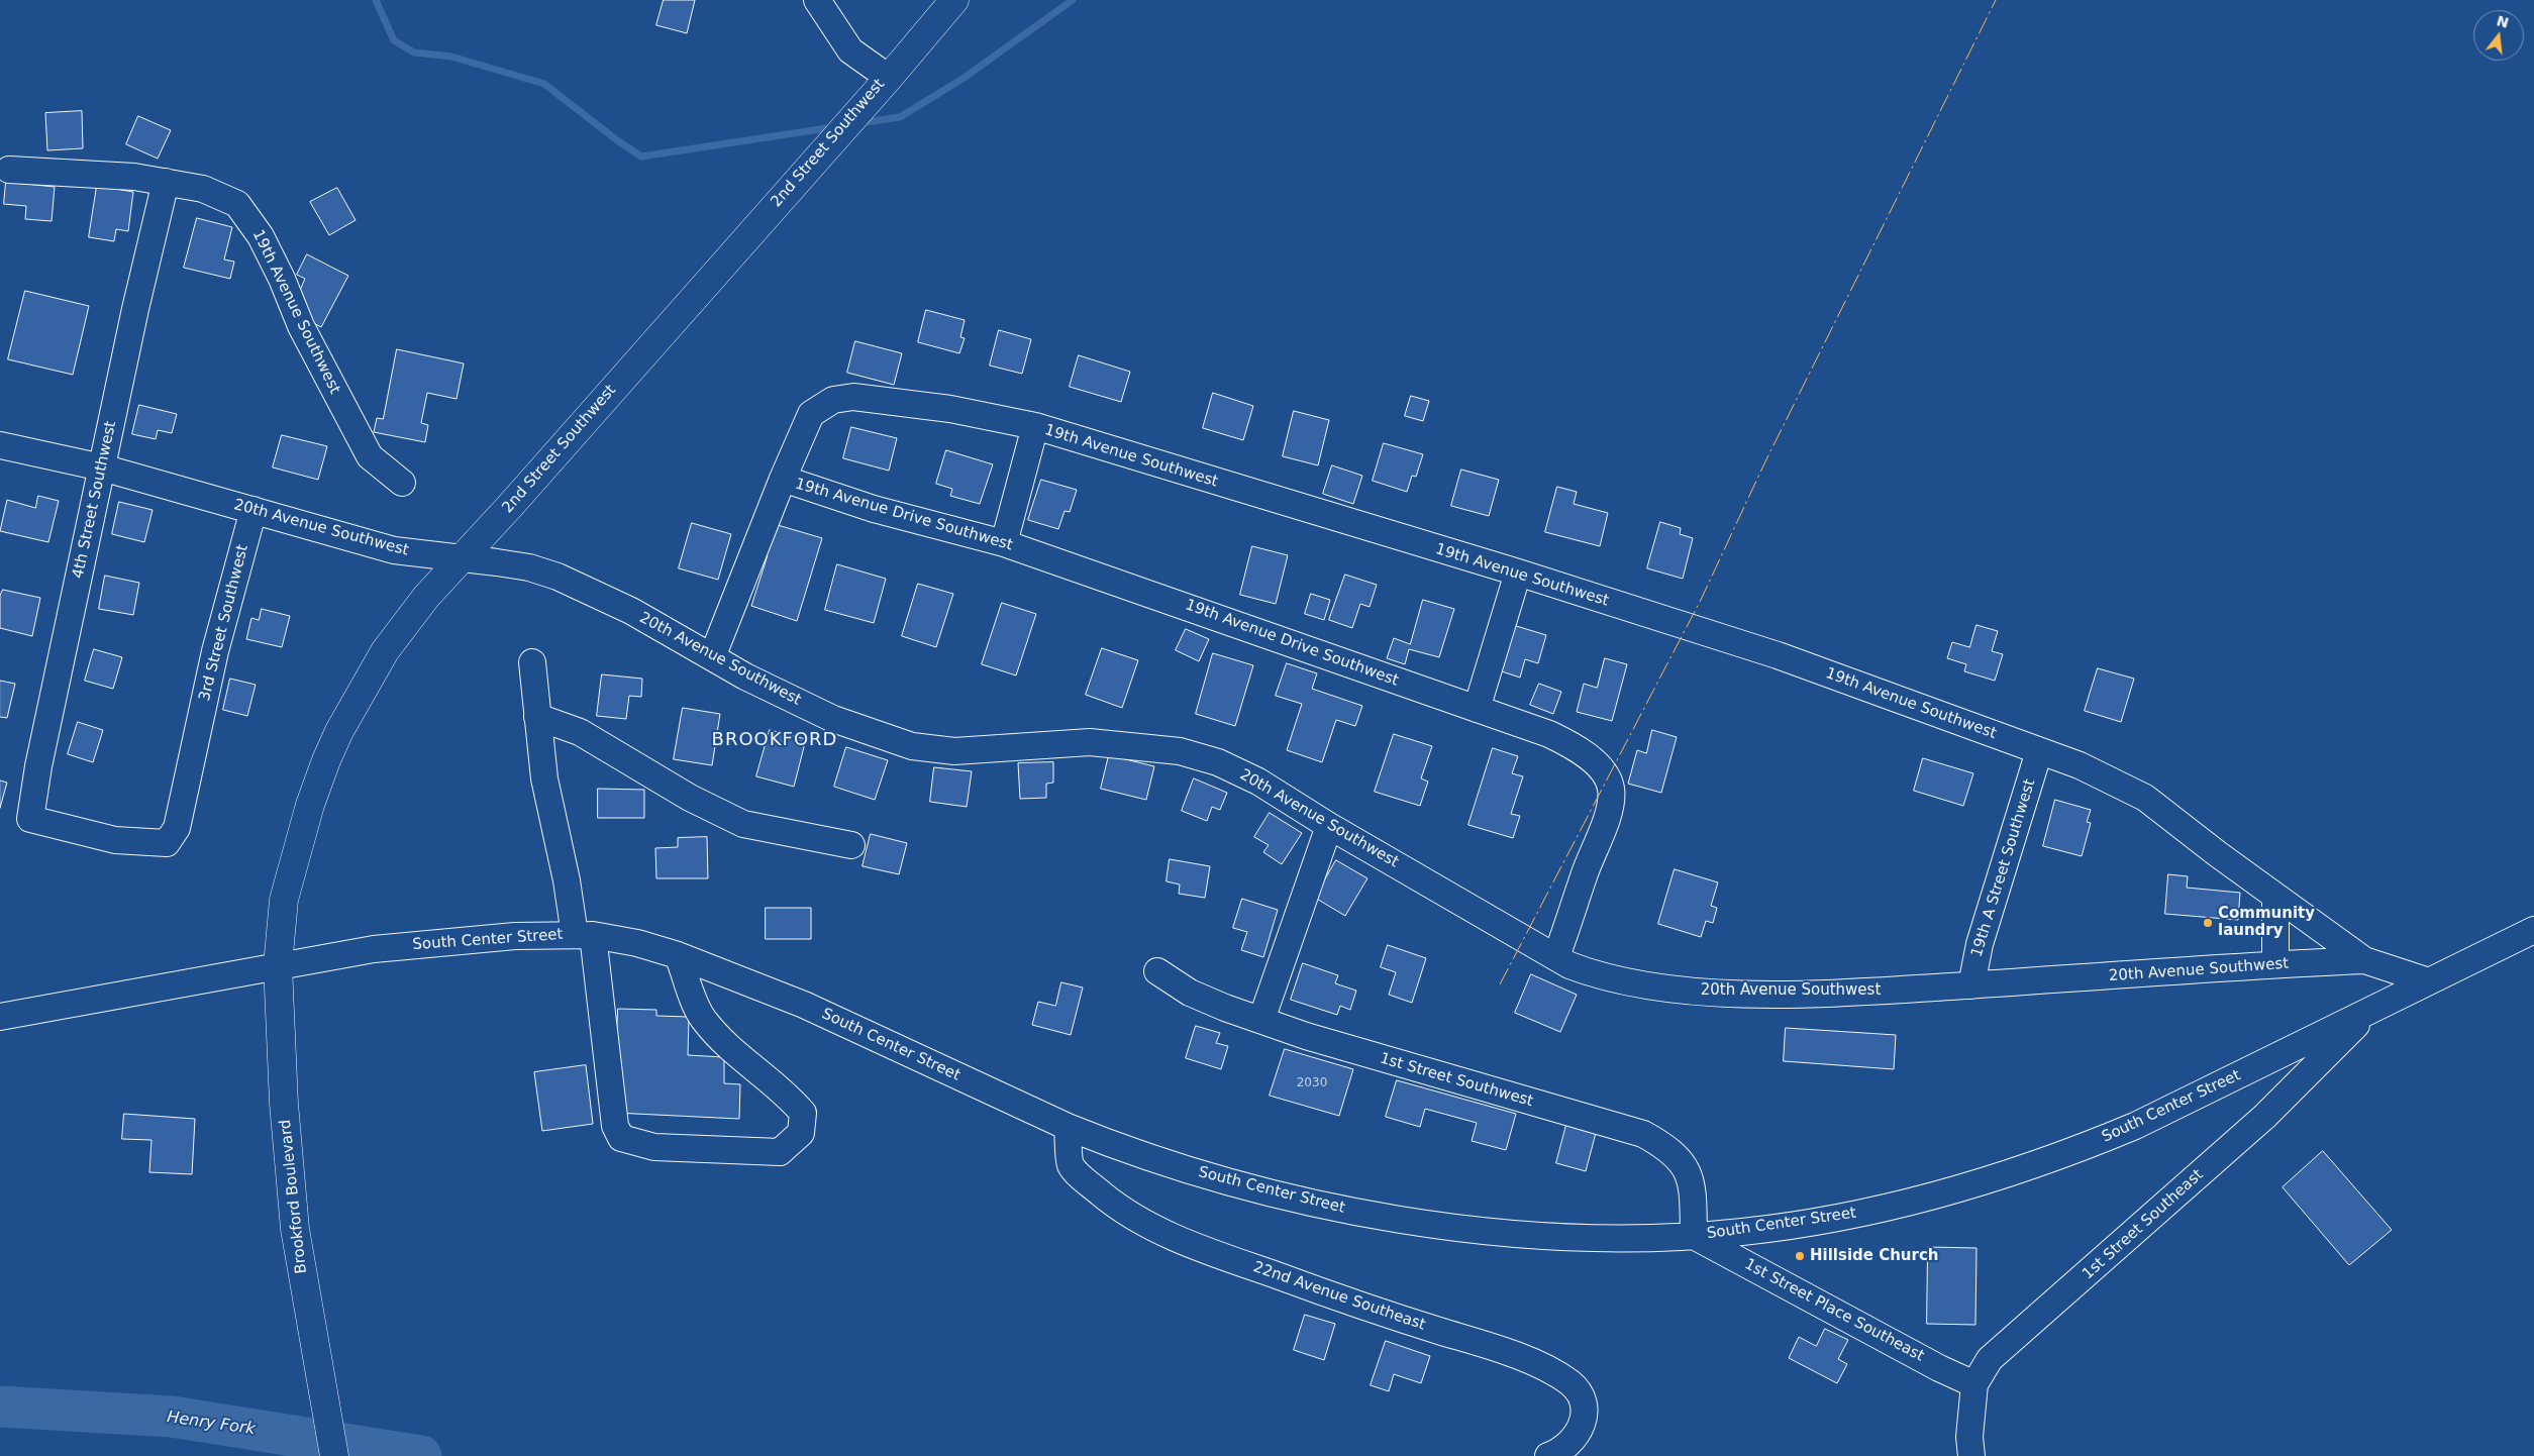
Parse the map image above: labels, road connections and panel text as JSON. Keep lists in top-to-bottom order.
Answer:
{
  "streets": {
    "main road": ["2nd Street Southwest", "Brookford Boulevard"],
    "street": [
      "19th Avenue Southwest",
      "4th Street Southwest",
      "19th Avenue Drive Southwest",
      "20th Avenue Southwest",
      "3rd Street Southwest",
      "19th A Street Southwest",
      "South Center Street",
      "1st Street Southwest",
      "1st Street Southeast",
      "22nd Avenue Southeast",
      "1st Street Place Southeast"
    ]
  },
  "crossings": [
    ["2nd Street Southwest", "20th Avenue Southwest"],
    ["2nd Street Southwest", "South Center Street"],
    ["2nd Street Southwest", "Brookford Boulevard"],
    ["19th Avenue Southwest", "4th Street Southwest"],
    ["19th Avenue Southwest", "19th Avenue Drive Southwest"],
    ["19th Avenue Southwest", "20th Avenue Southwest"],
    ["19th Avenue Southwest", "19th A Street Southwest"],
    ["19th Avenue Southwest", "South Center Street"],
    ["4th Street Southwest", "20th Avenue Southwest"],
    ["4th Street Southwest", "3rd Street Southwest"],
    ["19th Avenue Drive Southwest", "20th Avenue Southwest"],
    ["20th Avenue Southwest", "3rd Street Southwest"],
    ["20th Avenue Southwest", "19th A Street Southwest"],
    ["South Center Street", "1st Street Southwest"],
    ["South Center Street", "Brookford Boulevard"],
    ["South Center Street", "1st Street Southeast"],
    ["South Center Street", "22nd Avenue Southeast"],
    ["South Center Street", "1st Street Place Southeast"],
    ["1st Street Southwest", "1st Street Place Southeast"],
    ["1st Street Southeast", "1st Street Place Southeast"]
  ],
  "districts": ["BROOKFORD"],
  "water": ["Henry Fork"],
  "places": ["Community laundry", "Hillside Church"],
  "house_numbers": ["2030"],
  "north": "top"
}
